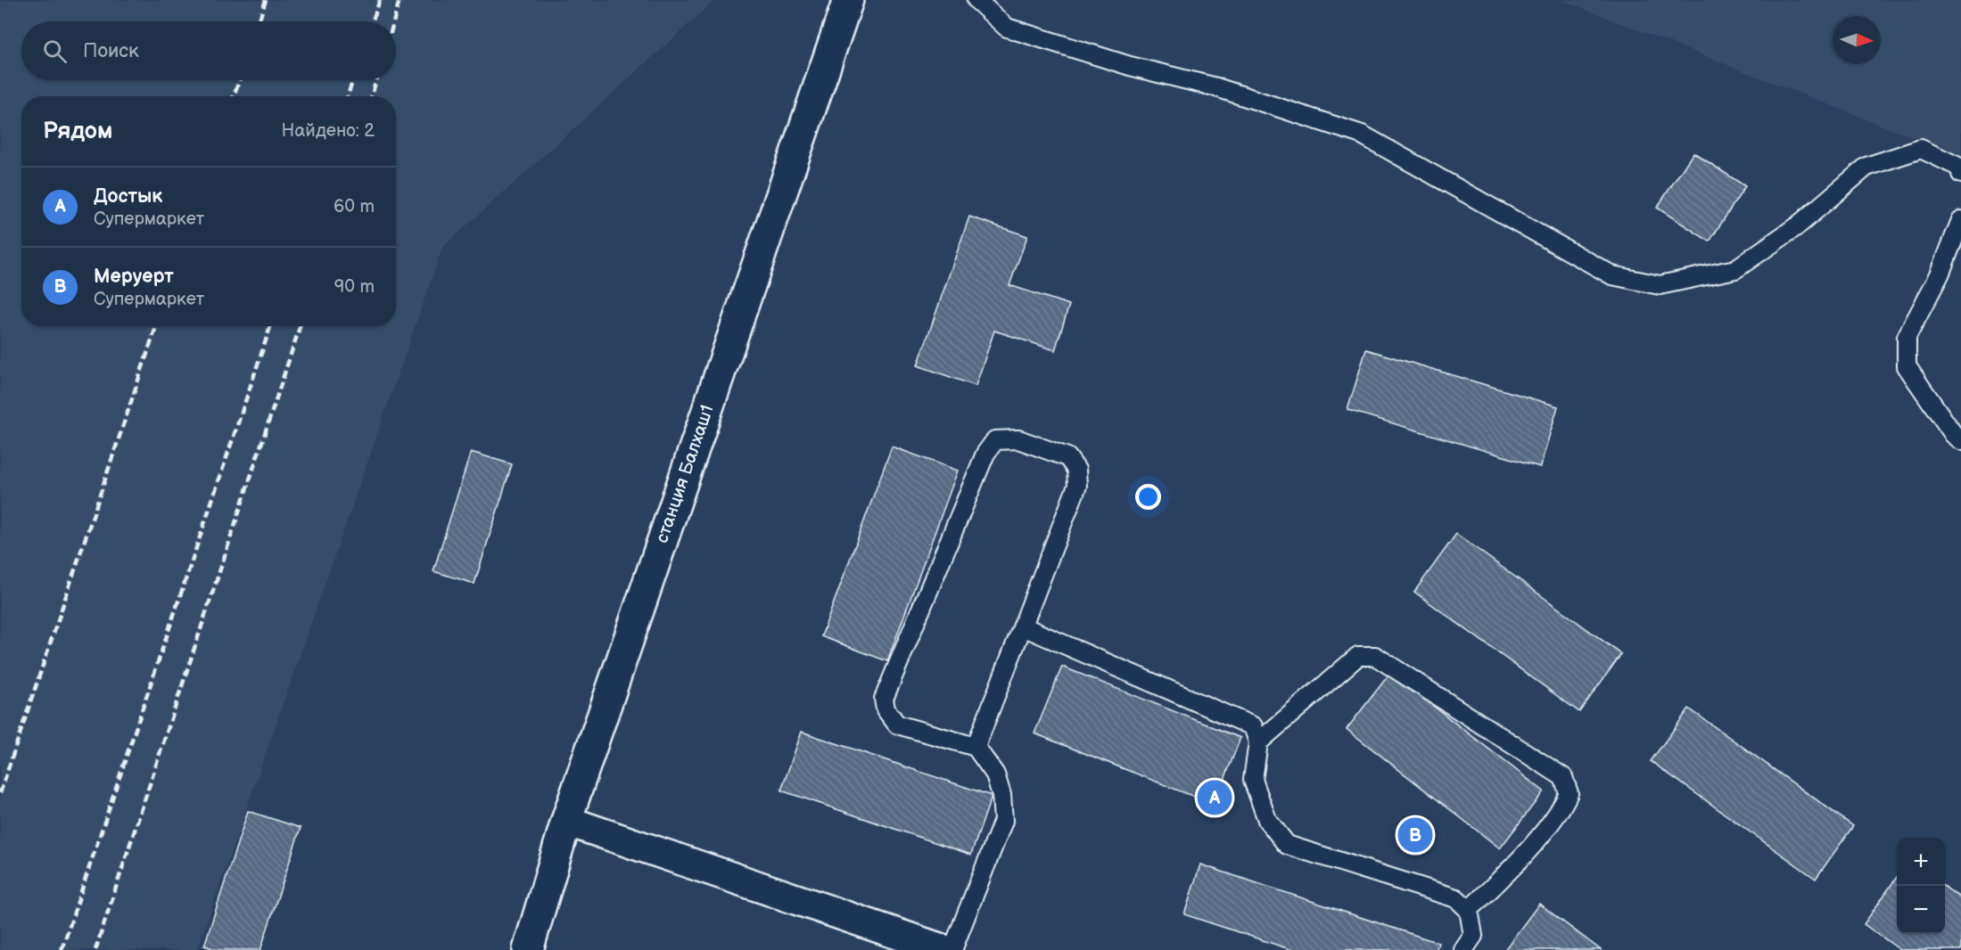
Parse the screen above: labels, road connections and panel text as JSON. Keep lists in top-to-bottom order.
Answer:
{
  "streets": {
    "street": ["станция Балхаш1"]
  },
  "north": "right",
  "page": {
    "search": "Поиск",
    "heading": ["Рядом", "Найдено: 2"],
    "list": [
      {
        "mark": "A",
        "name": "Достык",
        "note": "Супермаркет",
        "value": "60 m"
      },
      {
        "mark": "B",
        "name": "Меруерт",
        "note": "Супермаркет",
        "value": "90 m"
      }
    ],
    "pins": ["A", "B"],
    "map_buttons": ["+", "−"]
  }
}
